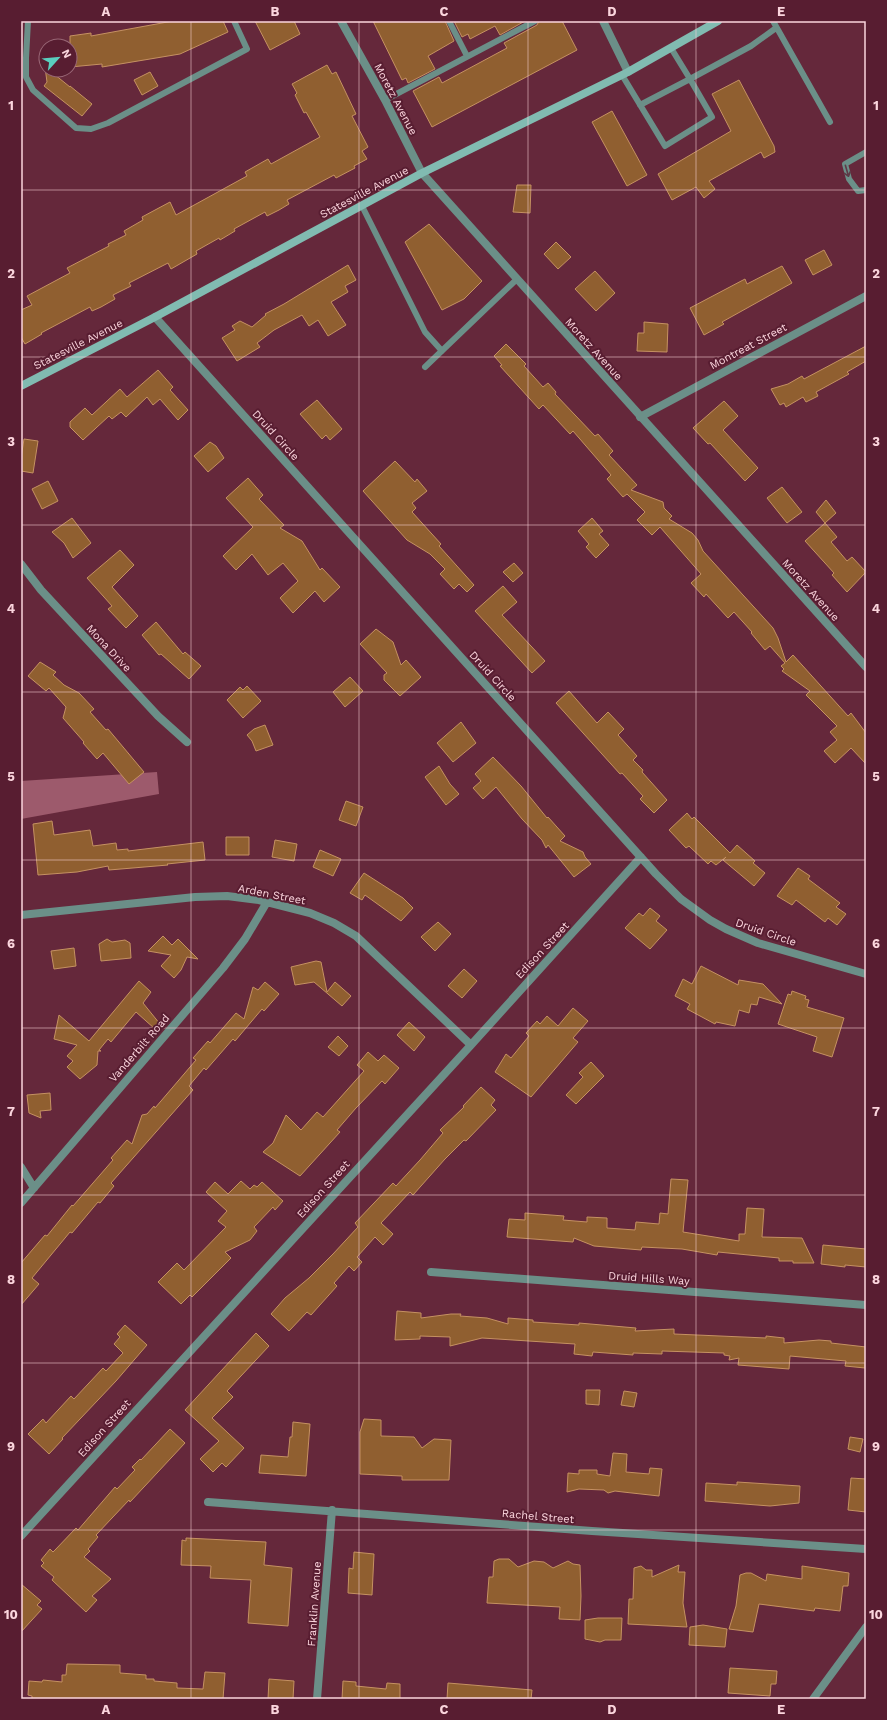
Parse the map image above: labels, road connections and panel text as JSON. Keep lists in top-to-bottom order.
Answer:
{
  "streets": {
    "main road": ["Statesville Avenue"],
    "street": [
      "Moretz Avenue",
      "Montreat Street",
      "Druid Circle",
      "Mona Drive",
      "Arden Street",
      "Edison Street",
      "Vanderbilt Road",
      "Druid Hills Way",
      "Rachel Street",
      "Franklin Avenue"
    ]
  },
  "crossings": [
    ["Moretz Avenue", "Statesville Avenue"],
    ["Moretz Avenue", "Montreat Street"],
    ["Statesville Avenue", "Druid Circle"],
    ["Druid Circle", "Edison Street"],
    ["Arden Street", "Edison Street"],
    ["Arden Street", "Vanderbilt Road"],
    ["Rachel Street", "Franklin Avenue"]
  ],
  "north": "top right",
  "grid": {
    "columns": [
      "A",
      "B",
      "C",
      "D",
      "E"
    ],
    "rows": [
      "1",
      "2",
      "3",
      "4",
      "5",
      "6",
      "7",
      "8",
      "9",
      "10"
    ]
  }
}
